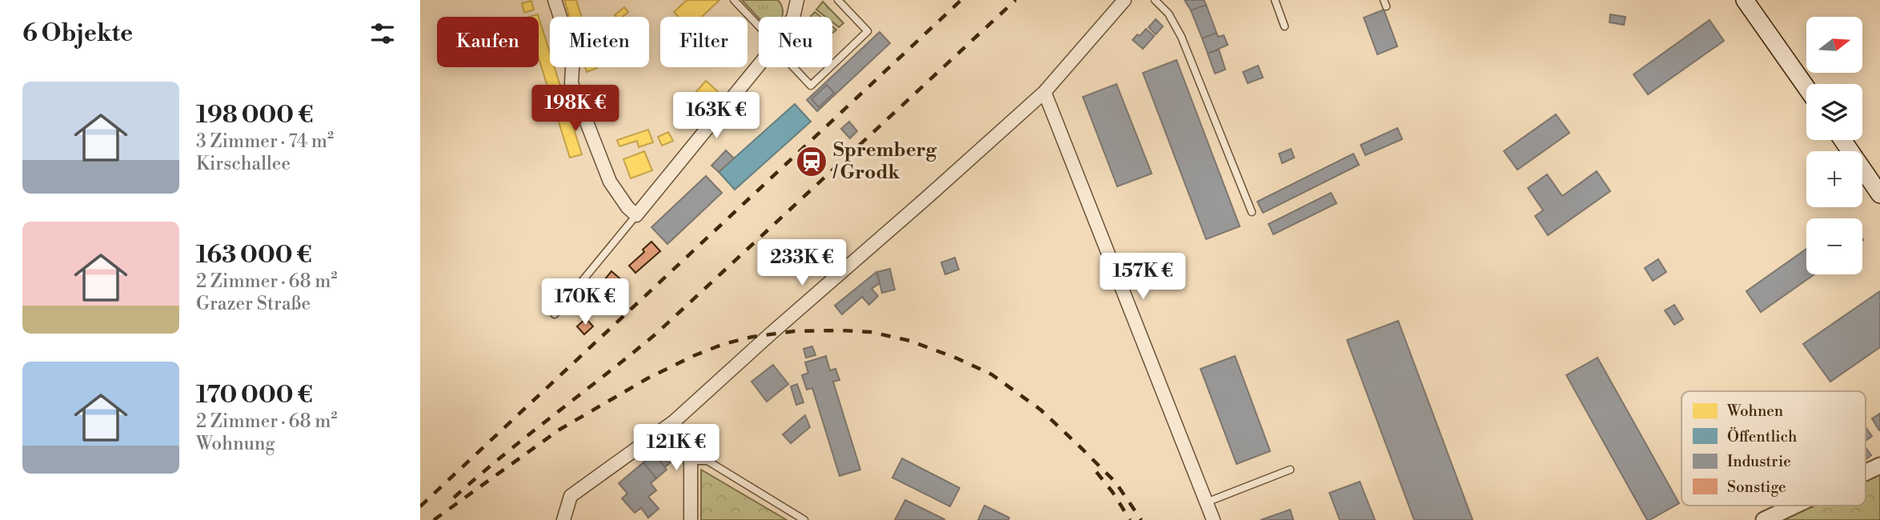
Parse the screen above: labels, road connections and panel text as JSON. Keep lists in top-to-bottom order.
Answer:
{
  "places": {
    "station": ["Spremberg / Grodk"]
  },
  "legend": [
    "Wohnen",
    "Öffentlich",
    "Industrie",
    "Sonstige"
  ],
  "north": "right",
  "page": {
    "heading": "6 Objekte",
    "map_buttons": ["+", "−"],
    "chip": [
      "Kaufen",
      "Mieten",
      "Filter",
      "Neu"
    ],
    "list": [
      {
        "name": "198 000 €",
        "note": "3 Zimmer · 74 m² · Kirschallee"
      },
      {
        "name": "163 000 €",
        "note": "2 Zimmer · 68 m² · Grazer Straße"
      },
      {
        "name": "170 000 €",
        "note": "2 Zimmer · 68 m² · Wohnung"
      }
    ],
    "price": [
      "198K €",
      "163K €",
      "233K €",
      "157K €",
      "170K €",
      "121K €"
    ]
  }
}
